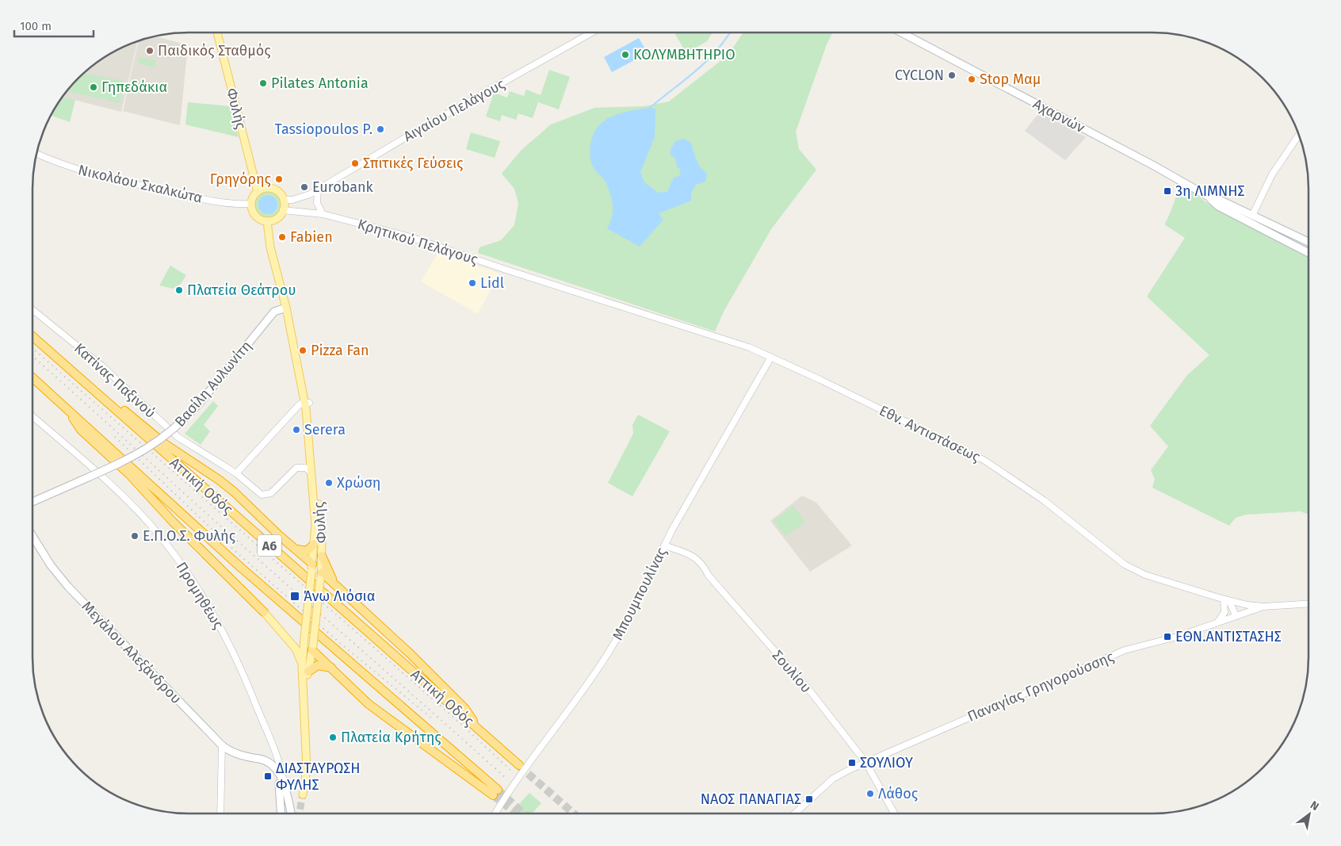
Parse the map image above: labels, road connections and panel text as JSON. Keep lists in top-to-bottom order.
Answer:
{
  "streets": {
    "highway": ["Αττική Οδός", "Α6"],
    "main road": [
      "Φυλής",
      "Αχαρνών",
      "Βασίλη Αυλωνίτη",
      "Μεγάλου Αλεξάνδρου"
    ],
    "street": [
      "Αιγαίου Πελάγους",
      "Νικολάου Σκαλκώτα",
      "Κρητικού Πελάγους",
      "Κατίνας Παξινού",
      "Εθν. Αντιστάσεως",
      "Μπουμπουλίνας",
      "Προμηθέως",
      "Σουλίου",
      "Παναγίας Γρηγορούσσης"
    ]
  },
  "crossings": [
    ["Φυλής", "Αιγαίου Πελάγους"],
    ["Φυλής", "Νικολάου Σκαλκώτα"],
    ["Φυλής", "Κρητικού Πελάγους"],
    ["Φυλής", "Κατίνας Παξινού"],
    ["Φυλής", "Βασίλη Αυλωνίτη"],
    ["Αιγαίου Πελάγους", "Νικολάου Σκαλκώτα"],
    ["Αιγαίου Πελάγους", "Κρητικού Πελάγους"],
    ["Νικολάου Σκαλκώτα", "Κρητικού Πελάγους"],
    ["Κρητικού Πελάγους", "Εθν. Αντιστάσεως"],
    ["Εθν. Αντιστάσεως", "Μπουμπουλίνας"],
    ["Εθν. Αντιστάσεως", "Παναγίας Γρηγορούσσης"],
    ["Μπουμπουλίνας", "Σουλίου"],
    ["Προμηθέως", "Μεγάλου Αλεξάνδρου"],
    ["Σουλίου", "Παναγίας Γρηγορούσσης"]
  ],
  "places": {
    "other": [
      "Παιδικός Σταθμός",
      "ΚΟΛΥΜΒΗΤΗΡΙΟ",
      "CYCLON",
      "Stop Μαμ",
      "Pilates Antonia",
      "Γηπεδάκια",
      "Tassiopoulos P.",
      "Σπιτικές Γεύσεις",
      "Γρηγόρης",
      "Eurobank",
      "Fabien",
      "Lidl",
      "Πλατεία Θεάτρου",
      "Pizza Fan",
      "Serera",
      "Χρώση",
      "Ε.Π.Ο.Σ. Φυλής",
      "Πλατεία Κρήτης",
      "Λάθος"
    ],
    "transit": [
      "3η ΛΙΜΝΗΣ",
      "Άνω Λιόσια",
      "ΕΘΝ.ΑΝΤΙΣΤΑΣΗΣ",
      "ΣΟΥΛΙΟΥ",
      "ΔΙΑΣΤΑΥΡΩΣΗ ΦΥΛΗΣ",
      "ΝΑΟΣ ΠΑΝΑΓΙΑΣ"
    ]
  },
  "scale_bar": "100 m",
  "north": "top right"
}
